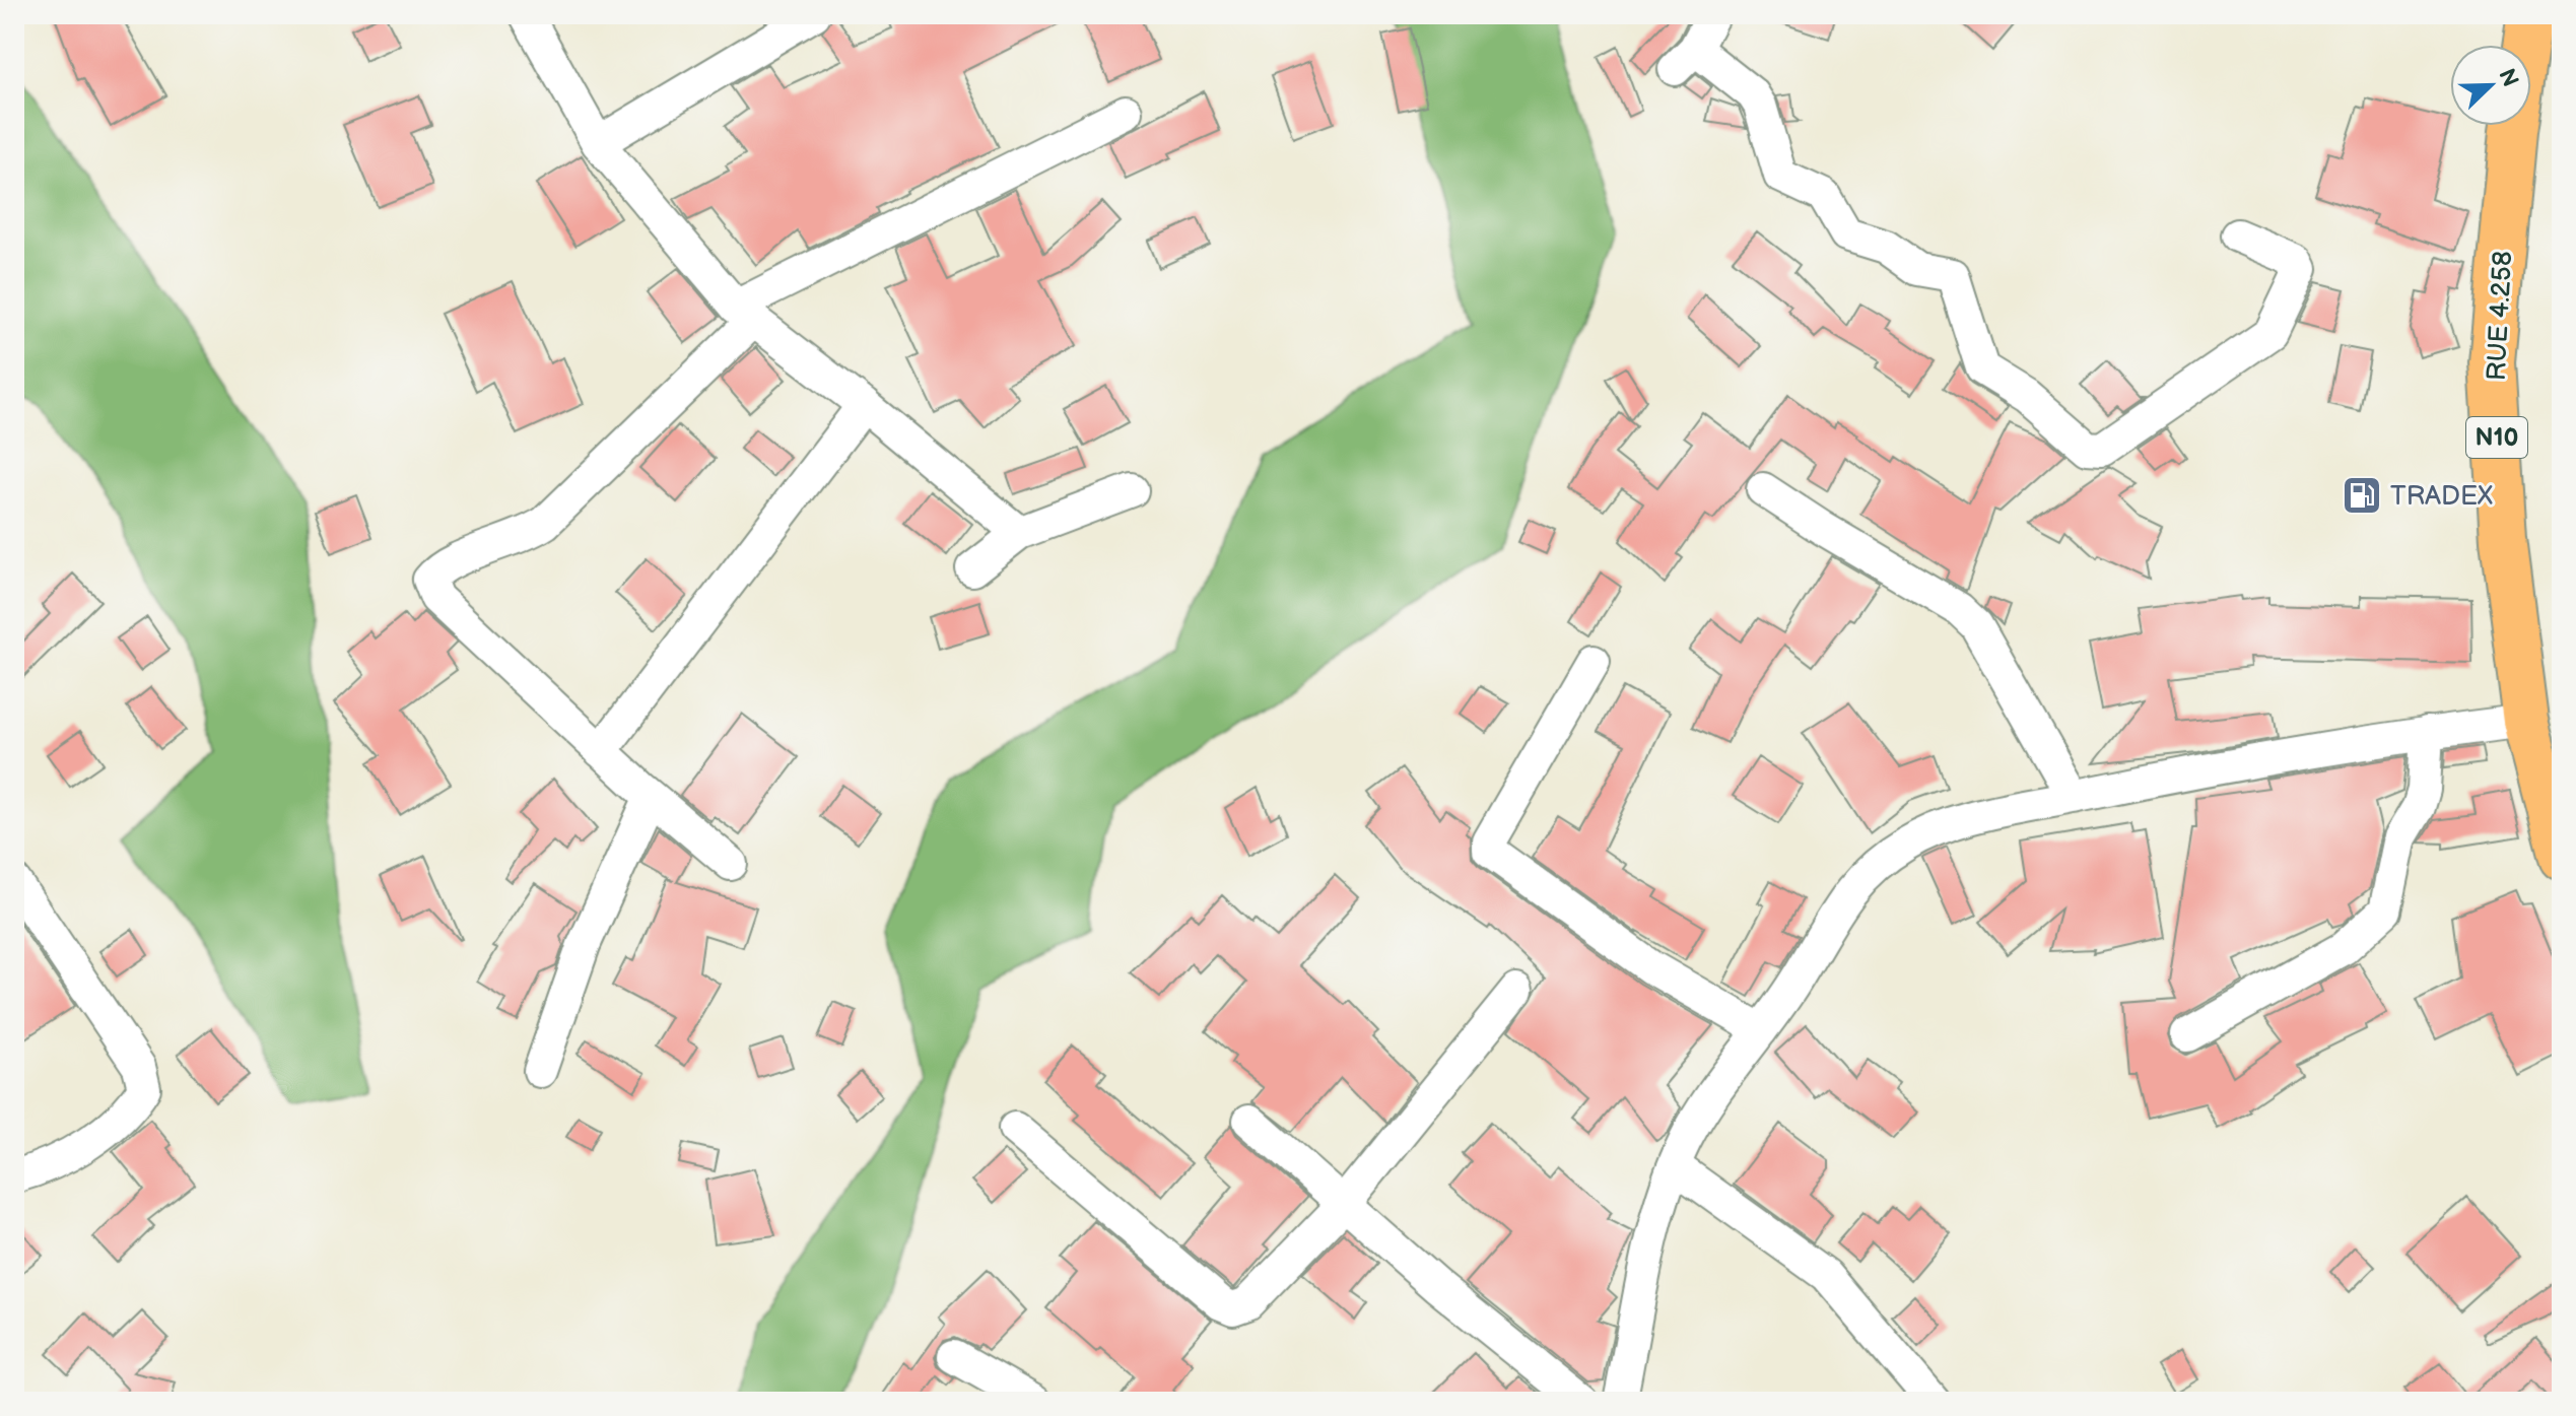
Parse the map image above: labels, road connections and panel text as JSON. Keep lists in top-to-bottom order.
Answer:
{
  "streets": {
    "highway": ["RUE 4.258", "N10"]
  },
  "places": {
    "fuel station": ["TRADEX"]
  },
  "north": "top right"
}
